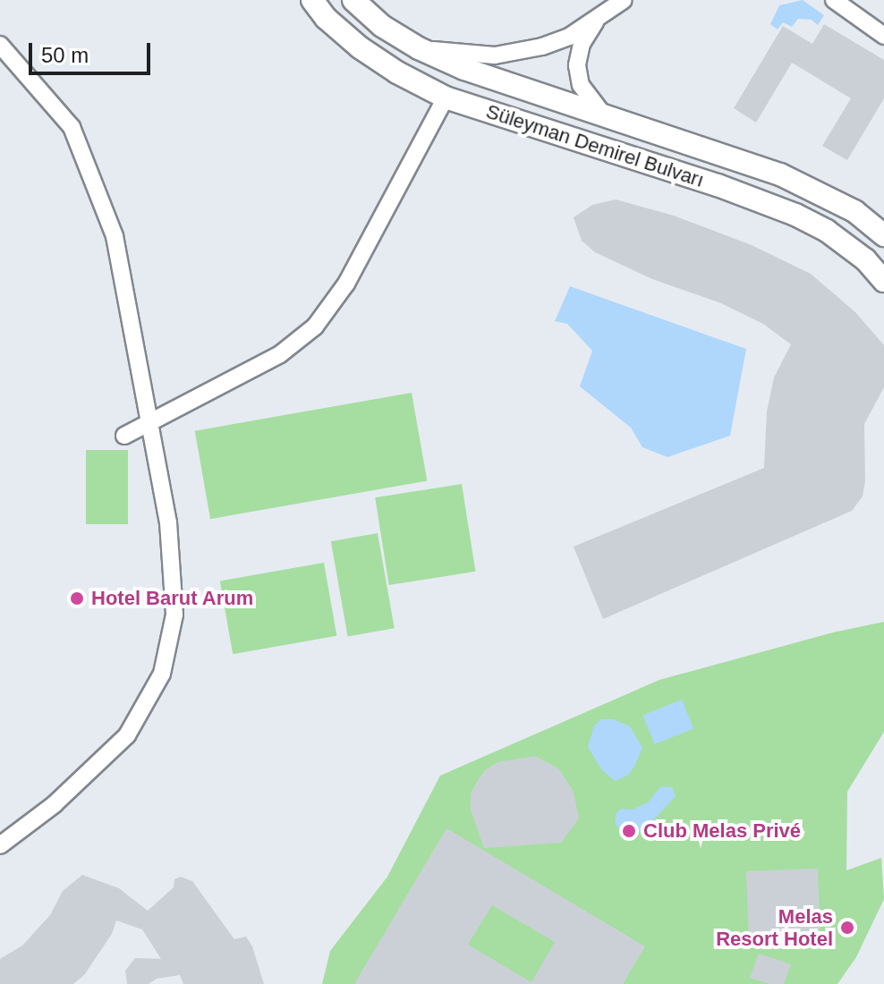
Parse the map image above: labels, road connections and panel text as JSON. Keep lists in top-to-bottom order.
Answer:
{
  "streets": {
    "main road": ["Süleyman Demirel Bulvarı"]
  },
  "places": ["Hotel Barut Arum", "Club Melas Privé", "Melas Resort Hotel"],
  "scale_bar": "50 m"
}
